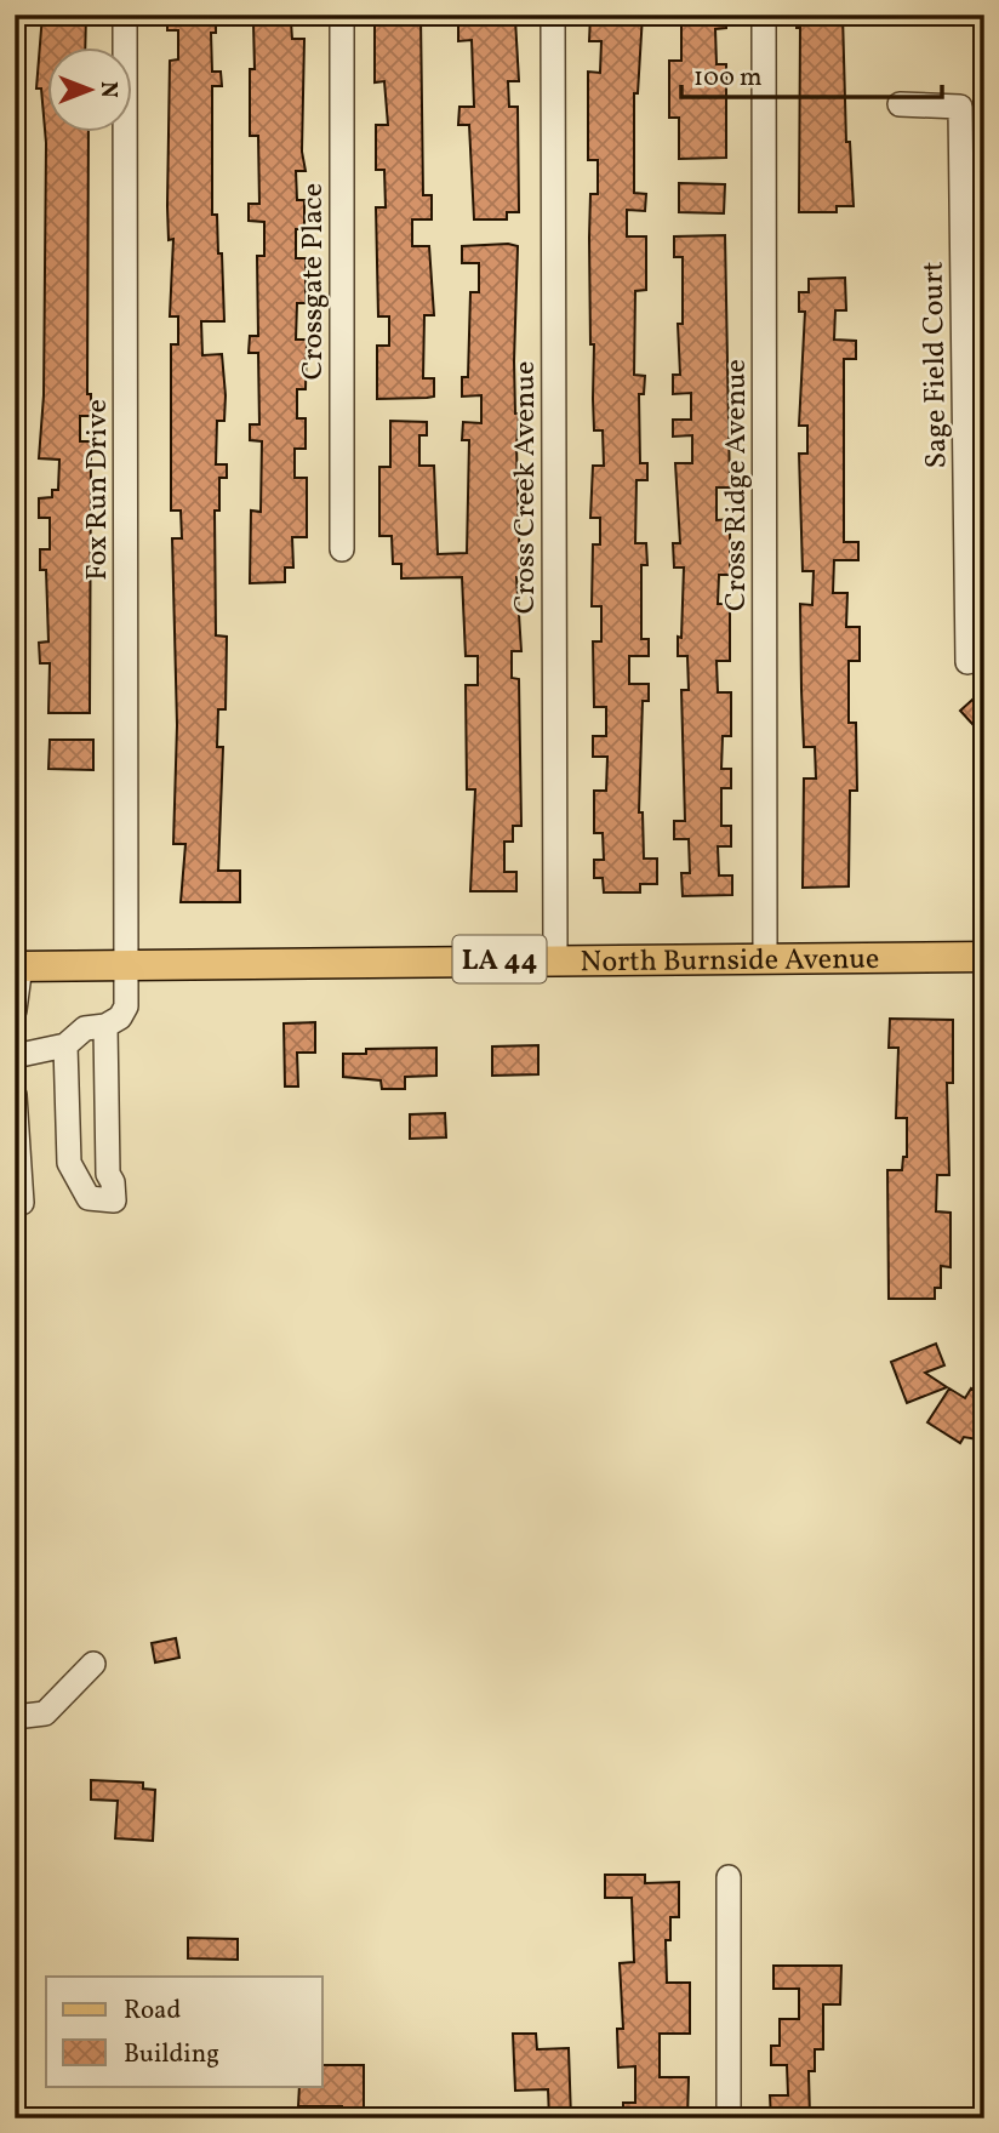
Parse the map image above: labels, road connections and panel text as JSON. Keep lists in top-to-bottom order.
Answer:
{
  "streets": {
    "main road": ["North Burnside Avenue", "LA 44"],
    "street": [
      "Crossgate Place",
      "Sage Field Court",
      "Cross Ridge Avenue",
      "Cross Creek Avenue",
      "Fox Run Drive"
    ]
  },
  "crossings": [
    ["Cross Ridge Avenue", "North Burnside Avenue"],
    ["Cross Creek Avenue", "North Burnside Avenue"],
    ["Fox Run Drive", "North Burnside Avenue"]
  ],
  "legend": ["Road", "Building"],
  "scale_bar": "100 m",
  "north": "right"
}
